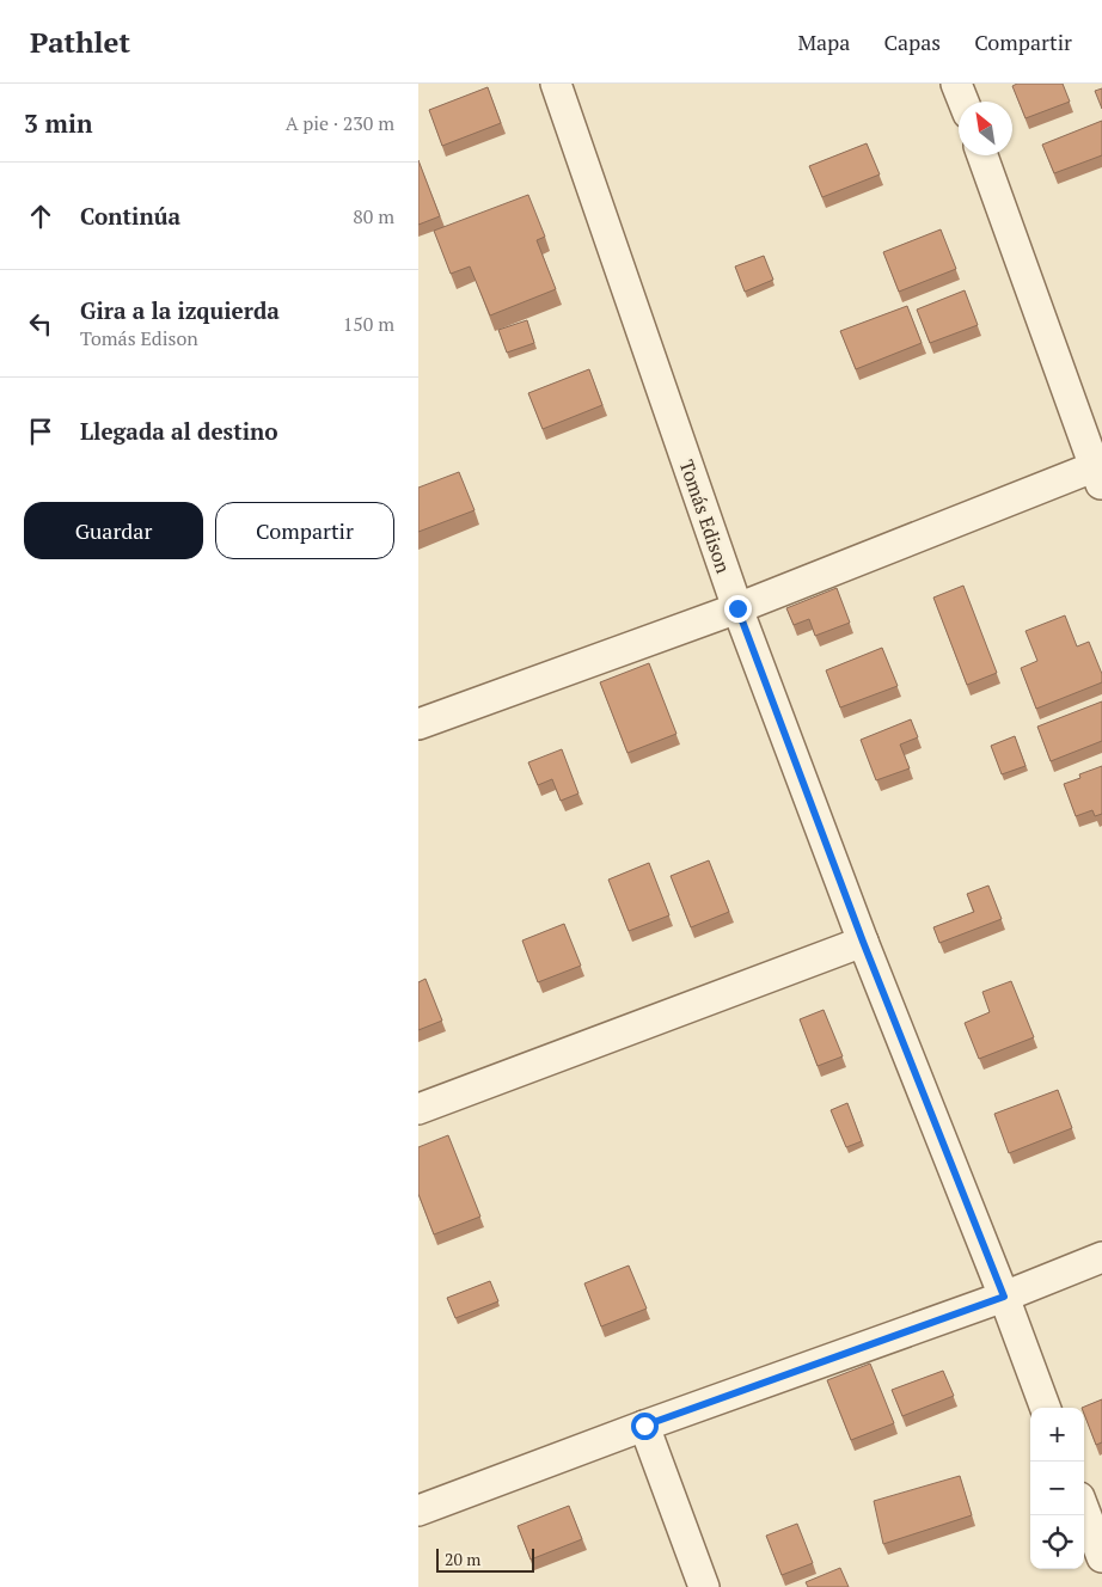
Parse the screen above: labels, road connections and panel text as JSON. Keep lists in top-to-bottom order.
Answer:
{
  "streets": {
    "street": ["Tomás Edison"]
  },
  "scale_bar": "20 m",
  "north": "top left",
  "page": {
    "header": "Pathlet",
    "nav": ["Mapa", "Capas", "Compartir"],
    "heading": ["3 min", "A pie · 230 m"],
    "list": [
      ["Continúa", "80 m"],
      ["Gira a la izquierda", "Tomás Edison", "150 m"],
      "Llegada al destino"
    ],
    "buttons": ["Guardar", "Compartir"],
    "map_buttons": ["+", "−"],
    "scale": "20 m"
  }
}
